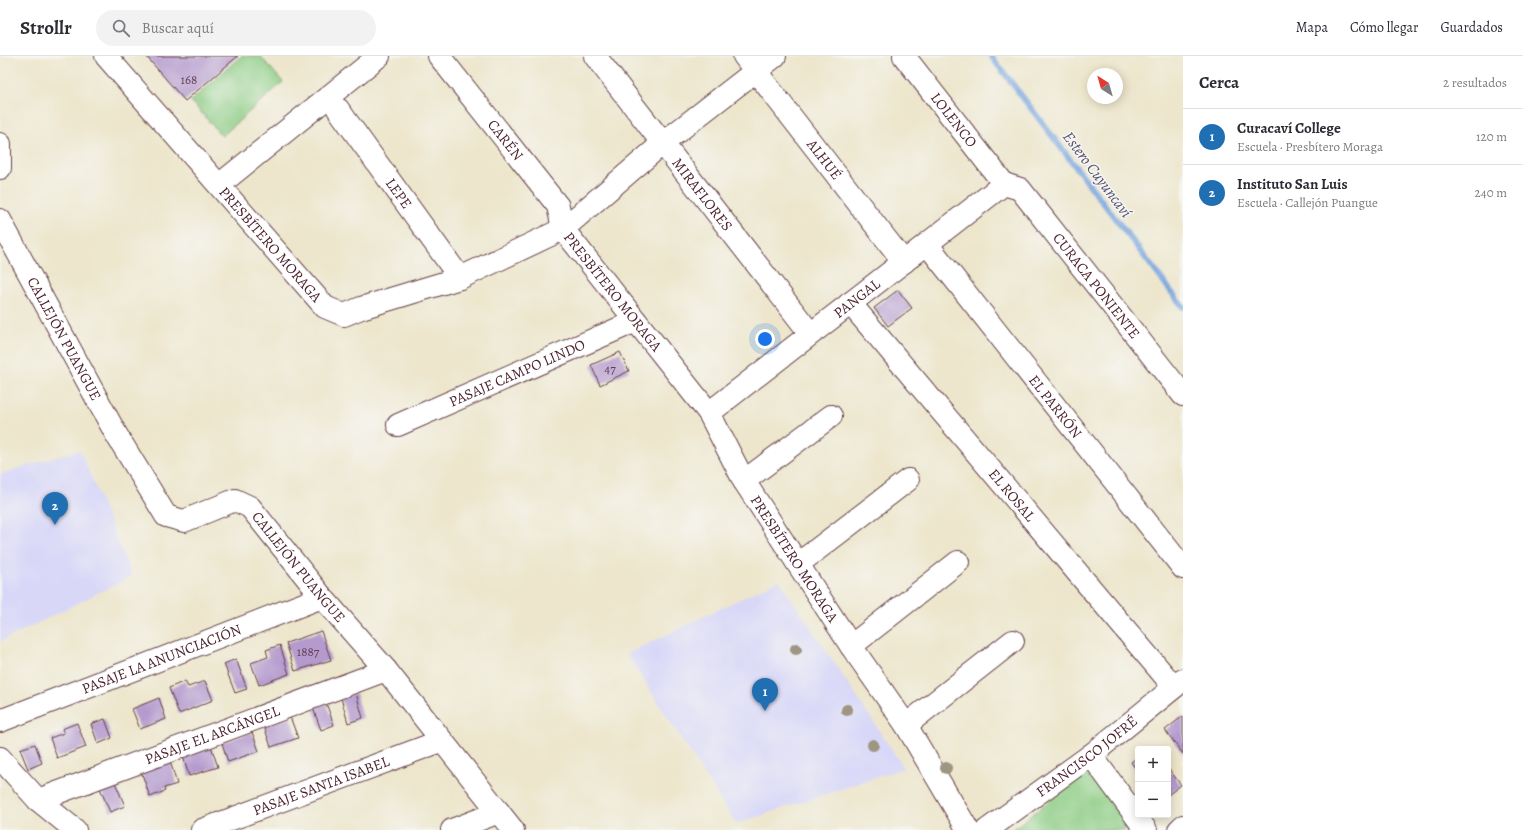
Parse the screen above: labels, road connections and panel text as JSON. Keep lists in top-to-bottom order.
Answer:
{
  "streets": {
    "street": [
      "LOLENCO",
      "CARÉN",
      "ALHUÉ",
      "LEPE",
      "MIRAFLORES",
      "PRESBÍTERO MORAGA",
      "CURACA PONIENTE",
      "PANGAL",
      "CALLEJÓN PUANGUE",
      "PASAJE CAMPO LINDO",
      "EL PARRÓN",
      "EL ROSAL",
      "PASAJE LA ANUNCIACIÓN",
      "PASAJE EL ARCÁNGEL",
      "FRANCISCO JOFRÉ",
      "PASAJE SANTA ISABEL"
    ]
  },
  "crossings": [
    ["LOLENCO", "CURACA PONIENTE"],
    ["LOLENCO", "PANGAL"],
    ["CARÉN", "PRESBÍTERO MORAGA"],
    ["ALHUÉ", "PANGAL"],
    ["LEPE", "PRESBÍTERO MORAGA"],
    ["MIRAFLORES", "PANGAL"],
    ["PRESBÍTERO MORAGA", "PANGAL"],
    ["PRESBÍTERO MORAGA", "PASAJE CAMPO LINDO"],
    ["CURACA PONIENTE", "PANGAL"],
    ["PANGAL", "EL PARRÓN"],
    ["PANGAL", "EL ROSAL"],
    ["CALLEJÓN PUANGUE", "PASAJE LA ANUNCIACIÓN"],
    ["CALLEJÓN PUANGUE", "PASAJE EL ARCÁNGEL"],
    ["CALLEJÓN PUANGUE", "PASAJE SANTA ISABEL"],
    ["EL ROSAL", "FRANCISCO JOFRÉ"]
  ],
  "water": ["Estero Cuyuncaví"],
  "house_numbers": ["168", "47", "1887"],
  "north": "top left",
  "page": {
    "header": "Strollr",
    "search": "Buscar aquí",
    "nav": ["Mapa", "Cómo llegar", "Guardados"],
    "heading": ["Cerca", "2 resultados"],
    "list": [
      {
        "mark": "1",
        "name": "Curacaví College",
        "note": "Escuela · Presbítero Moraga",
        "value": "120 m"
      },
      {
        "mark": "2",
        "name": "Instituto San Luis",
        "note": "Escuela · Callejón Puangue",
        "value": "240 m"
      }
    ],
    "pins": ["2", "1"],
    "map_buttons": ["+", "−"]
  }
}
